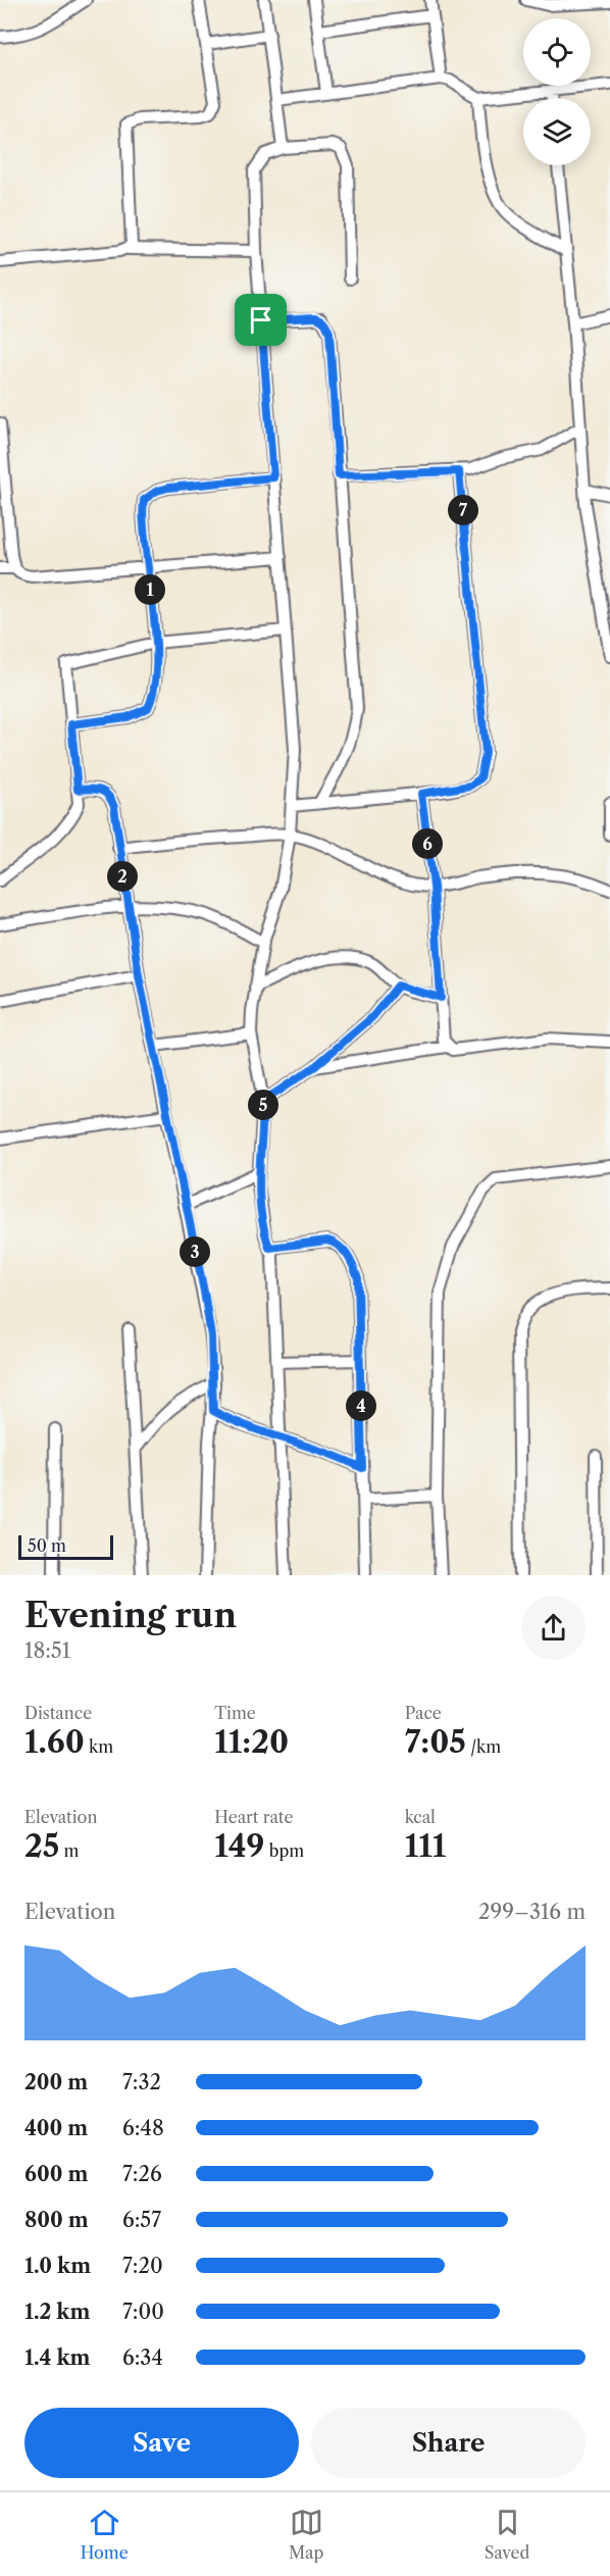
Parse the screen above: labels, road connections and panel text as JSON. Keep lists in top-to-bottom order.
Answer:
{
  "scale_bar": "50 m",
  "page": {
    "pins": [
      "7",
      "1",
      "6",
      "2",
      "5",
      "3",
      "4"
    ],
    "scale": "50 m",
    "heading": ["Evening run", "18:51"],
    "stats": [
      ["Distance", "1.60 km"],
      ["Time", "11:20"],
      ["Pace", "7:05 /km"],
      ["Elevation", "25 m"],
      ["Heart rate", "149 bpm"],
      ["kcal", "111"]
    ],
    "chart": ["Elevation", "299–316 m"],
    "list": [
      {
        "name": "200 m",
        "note": "7:32"
      },
      {
        "name": "400 m",
        "note": "6:48"
      },
      {
        "name": "600 m",
        "note": "7:26"
      },
      {
        "name": "800 m",
        "note": "6:57"
      },
      {
        "name": "1.0 km",
        "note": "7:20"
      },
      {
        "name": "1.2 km",
        "note": "7:00"
      },
      {
        "name": "1.4 km",
        "note": "6:34"
      }
    ],
    "buttons": ["Save", "Share"],
    "tabs": ["Home", "Map", "Saved"]
  }
}
